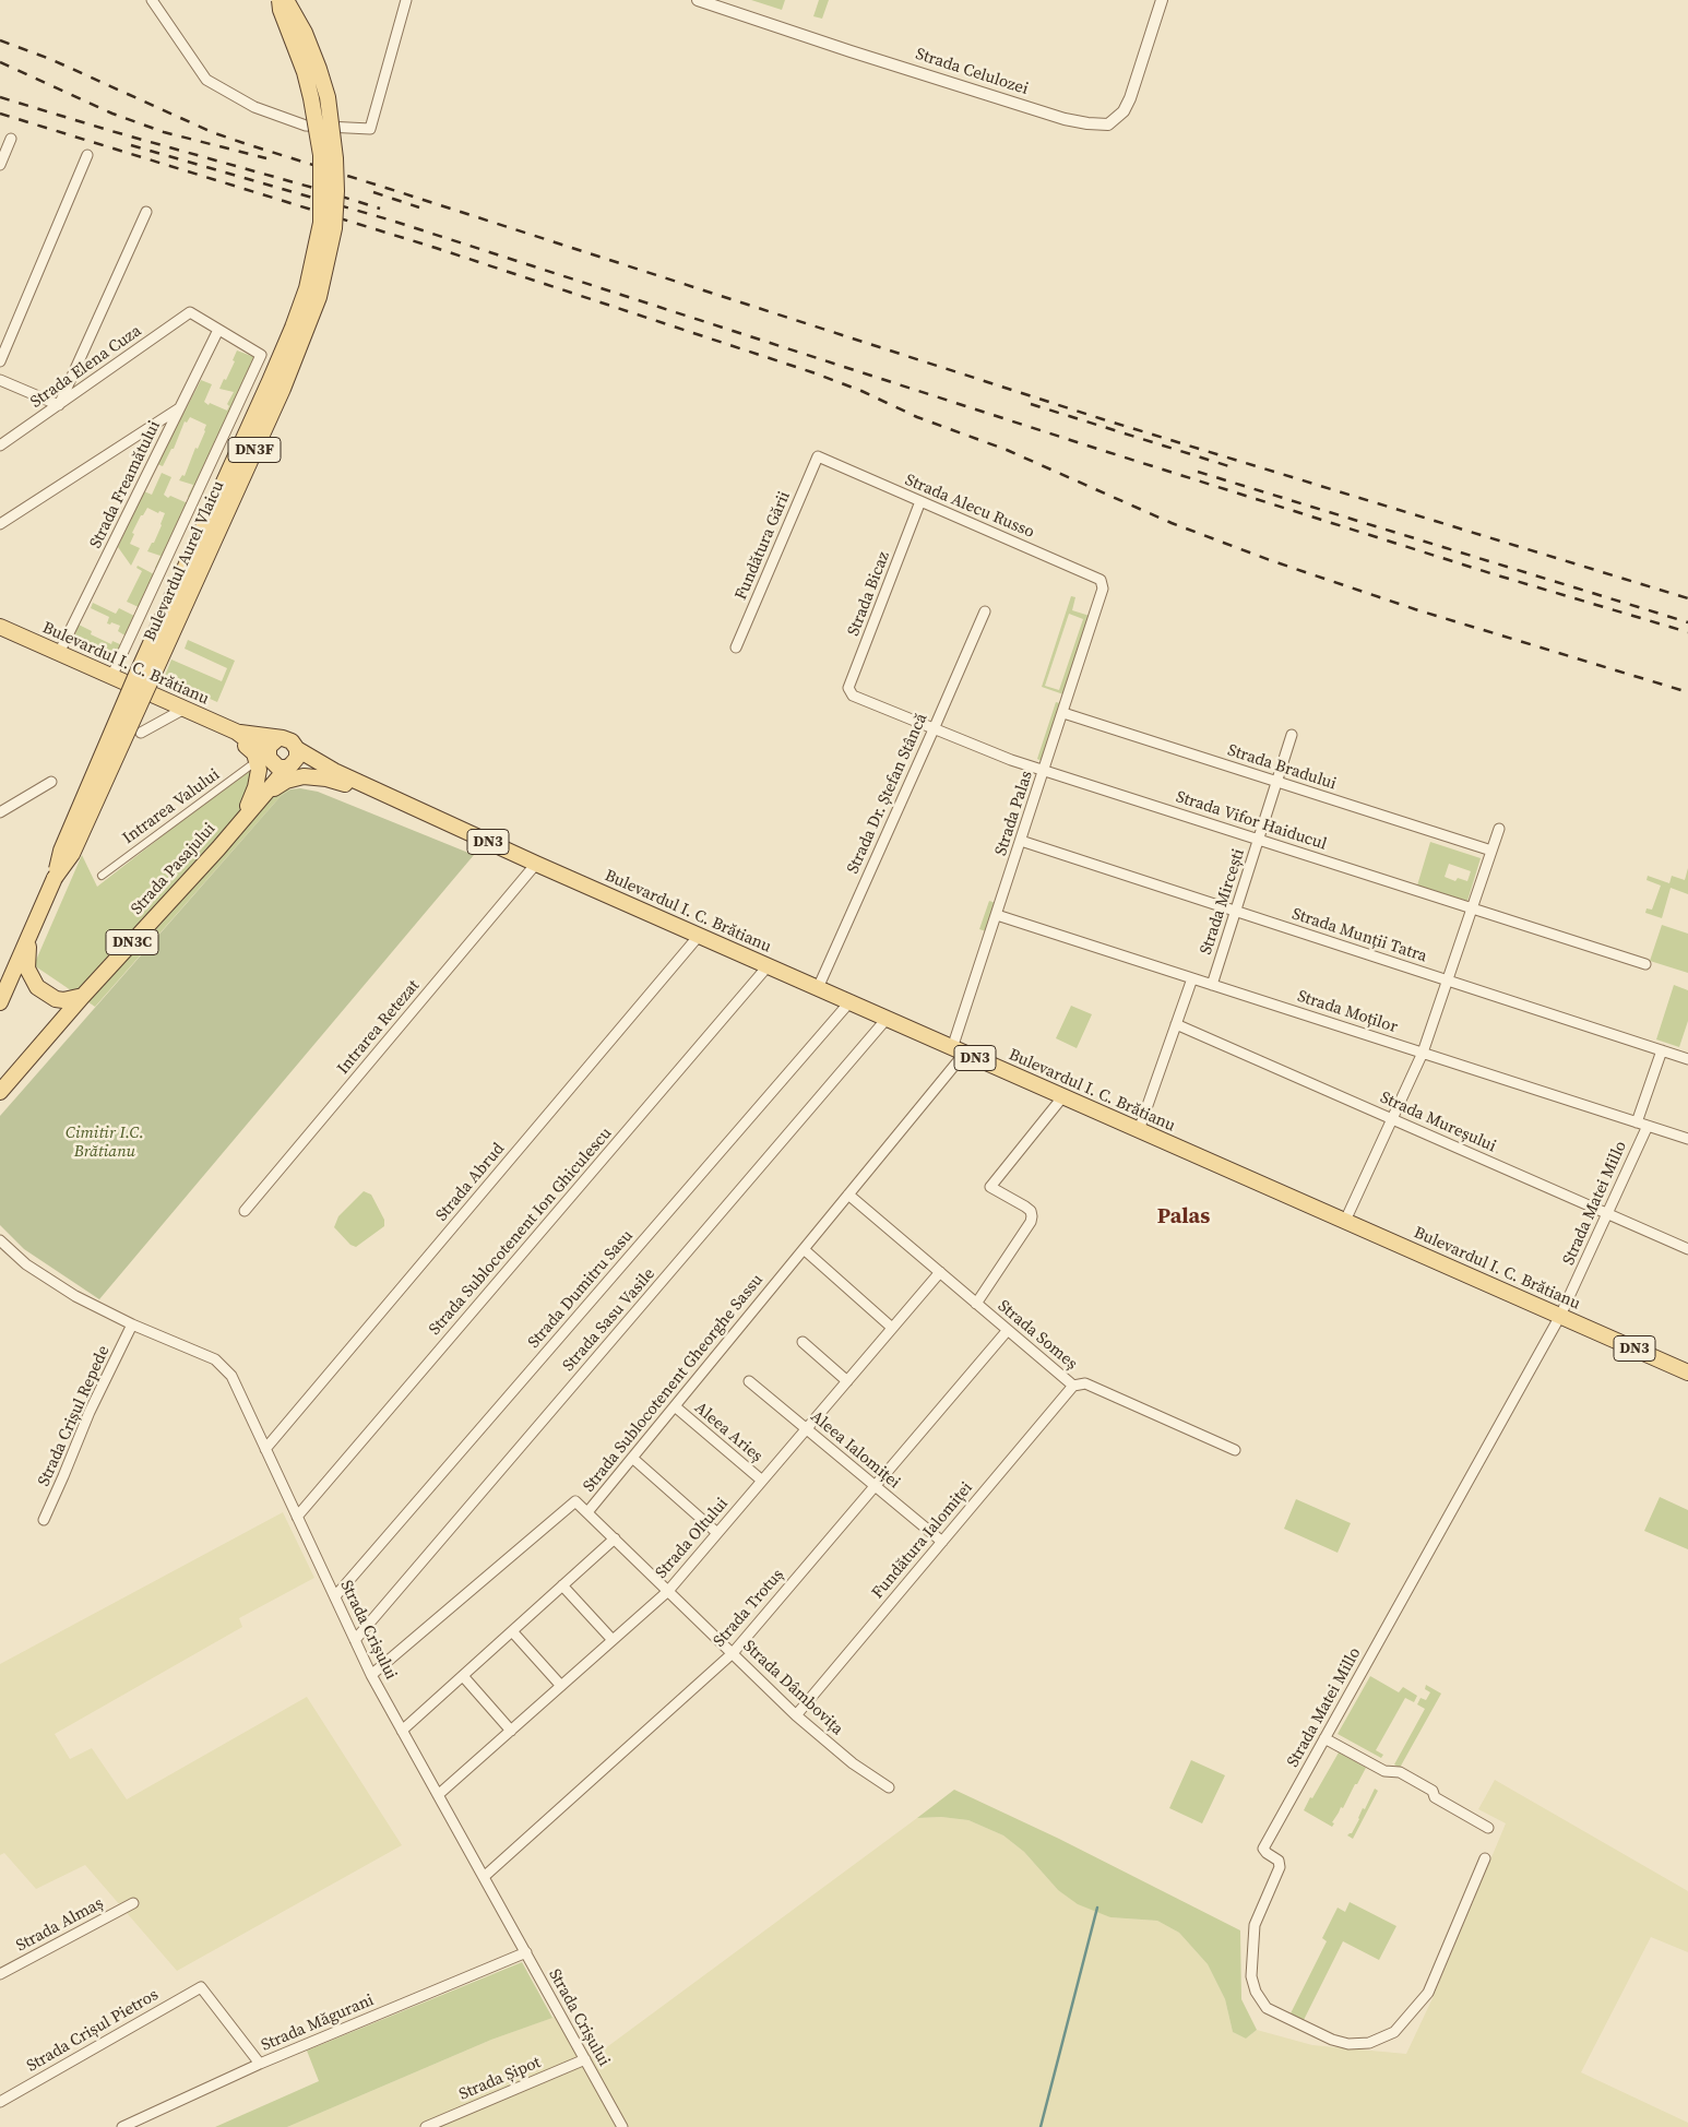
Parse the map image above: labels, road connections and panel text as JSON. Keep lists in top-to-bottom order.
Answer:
{
  "streets": {
    "main road": [
      "DN3F",
      "Bulevardul Aurel Vlaicu",
      "Bulevardul I. C. Brătianu",
      "DN3",
      "Strada Pasajului",
      "DN3C"
    ],
    "street": [
      "Strada Celulozei",
      "Strada Elena Cuza",
      "Strada Freamătului",
      "Strada Alecu Russo",
      "Fundătura Gării",
      "Strada Bicaz",
      "Strada Bradului",
      "Strada Dr. Ștefan Stâncă",
      "Intrarea Valului",
      "Strada Palas",
      "Strada Vifor Haiducul",
      "Strada Mircești",
      "Strada Munții Tatra",
      "Strada Moților",
      "Intrarea Retezat",
      "Strada Mureșului",
      "Strada Abrud",
      "Strada Matei Millo",
      "Strada Sublocotenent Ion Ghiculescu",
      "Strada Dumitru Sasu",
      "Strada Sasu Vasile",
      "Strada Someș",
      "Strada Sublocotenent Gheorghe Sassu",
      "Strada Crișul Repede",
      "Aleea Arieș",
      "Aleea Ialomiței",
      "Strada Oltului",
      "Fundătura Ialomiței",
      "Strada Trotuș",
      "Strada Crișului",
      "Strada Dâmbovița",
      "Strada Almaș",
      "Strada Măgurani",
      "Strada Crișul Pietros",
      "Strada Șipot"
    ]
  },
  "crossings": [
    ["Strada Elena Cuza", "Strada Freamătului"],
    ["Strada Freamătului", "Bulevardul I. C. Brătianu"],
    ["Strada Alecu Russo", "Fundătura Gării"],
    ["Strada Alecu Russo", "Strada Bicaz"],
    ["Strada Alecu Russo", "Strada Palas"],
    ["Strada Bicaz", "Strada Vifor Haiducul"],
    ["Bulevardul I. C. Brătianu", "Strada Dr. Ștefan Stâncă"],
    ["Bulevardul I. C. Brătianu", "Intrarea Valului"],
    ["Bulevardul I. C. Brătianu", "Strada Palas"],
    ["Bulevardul I. C. Brătianu", "DN3"],
    ["Bulevardul I. C. Brătianu", "Strada Pasajului"],
    ["Bulevardul I. C. Brătianu", "Intrarea Retezat"],
    ["Bulevardul I. C. Brătianu", "Strada Abrud"],
    ["Bulevardul I. C. Brătianu", "Strada Matei Millo"],
    ["Bulevardul I. C. Brătianu", "Strada Sublocotenent Ion Ghiculescu"],
    ["Bulevardul I. C. Brătianu", "Strada Dumitru Sasu"],
    ["Bulevardul I. C. Brătianu", "Strada Sasu Vasile"],
    ["Bulevardul I. C. Brătianu", "Strada Sublocotenent Gheorghe Sassu"],
    ["Strada Bradului", "Strada Palas"],
    ["Strada Bradului", "Strada Mircești"],
    ["Strada Dr. Ștefan Stâncă", "Strada Vifor Haiducul"],
    ["Intrarea Valului", "DN3"],
    ["Intrarea Valului", "Strada Pasajului"],
    ["Strada Palas", "Strada Vifor Haiducul"],
    ["Strada Palas", "Strada Munții Tatra"],
    ["Strada Palas", "Strada Moților"],
    ["Strada Palas", "Strada Sublocotenent Gheorghe Sassu"],
    ["Strada Vifor Haiducul", "Strada Mircești"],
    ["DN3", "Strada Pasajului"],
    ["Strada Mircești", "Strada Munții Tatra"],
    ["Strada Mircești", "Strada Moților"],
    ["Strada Munții Tatra", "Strada Matei Millo"],
    ["Strada Moților", "Strada Matei Millo"],
    ["Strada Mureșului", "Strada Matei Millo"],
    ["Strada Abrud", "Strada Crișului"],
    ["Strada Sublocotenent Ion Ghiculescu", "Strada Crișului"],
    ["Strada Dumitru Sasu", "Strada Crișului"],
    ["Strada Sasu Vasile", "Strada Crișului"],
    ["Strada Someș", "Strada Sublocotenent Gheorghe Sassu"],
    ["Strada Someș", "Strada Oltului"],
    ["Strada Someș", "Fundătura Ialomiței"],
    ["Strada Someș", "Strada Trotuș"],
    ["Strada Sublocotenent Gheorghe Sassu", "Aleea Arieș"],
    ["Strada Sublocotenent Gheorghe Sassu", "Strada Crișului"],
    ["Strada Sublocotenent Gheorghe Sassu", "Strada Dâmbovița"],
    ["Strada Crișul Repede", "Strada Crișului"],
    ["Aleea Arieș", "Strada Oltului"],
    ["Aleea Ialomiței", "Strada Oltului"],
    ["Aleea Ialomiței", "Fundătura Ialomiței"],
    ["Aleea Ialomiței", "Strada Trotuș"],
    ["Strada Oltului", "Strada Crișului"],
    ["Strada Oltului", "Strada Dâmbovița"],
    ["Fundătura Ialomiței", "Strada Dâmbovița"],
    ["Strada Trotuș", "Strada Crișului"],
    ["Strada Trotuș", "Strada Dâmbovița"],
    ["Strada Crișului", "Strada Măgurani"],
    ["Strada Crișului", "Strada Șipot"],
    ["Strada Măgurani", "Strada Crișul Pietros"]
  ],
  "districts": ["Palas"],
  "parks": ["Cimitir I.C. Brătianu"]
}
